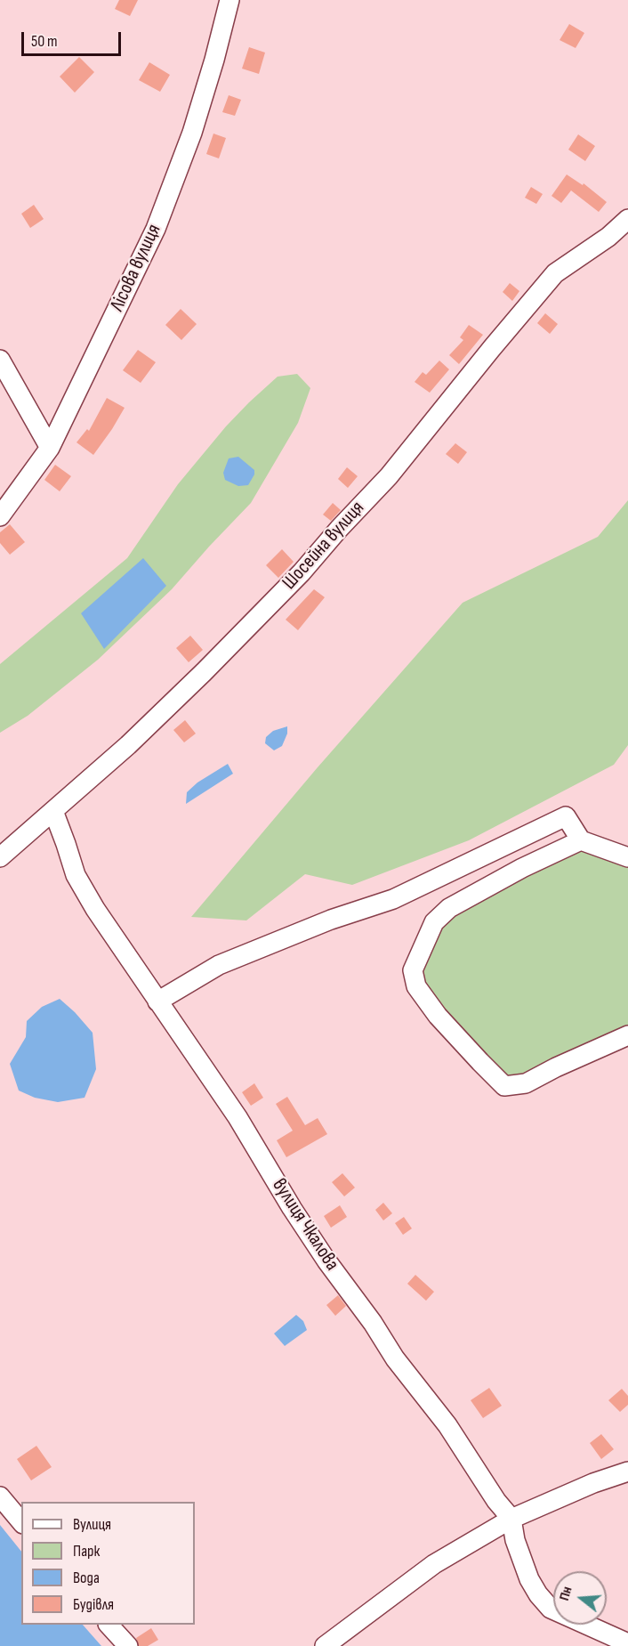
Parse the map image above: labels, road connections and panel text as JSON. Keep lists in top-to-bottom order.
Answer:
{
  "streets": {
    "street": ["Лісова вулиця", "Шосейна вулиця", "вулиця Чкалова"]
  },
  "crossings": [
    ["Шосейна вулиця", "вулиця Чкалова"]
  ],
  "legend": [
    "Вулиця",
    "Парк",
    "Вода",
    "Будівля"
  ],
  "scale_bar": "50 m",
  "north": "left"
}
